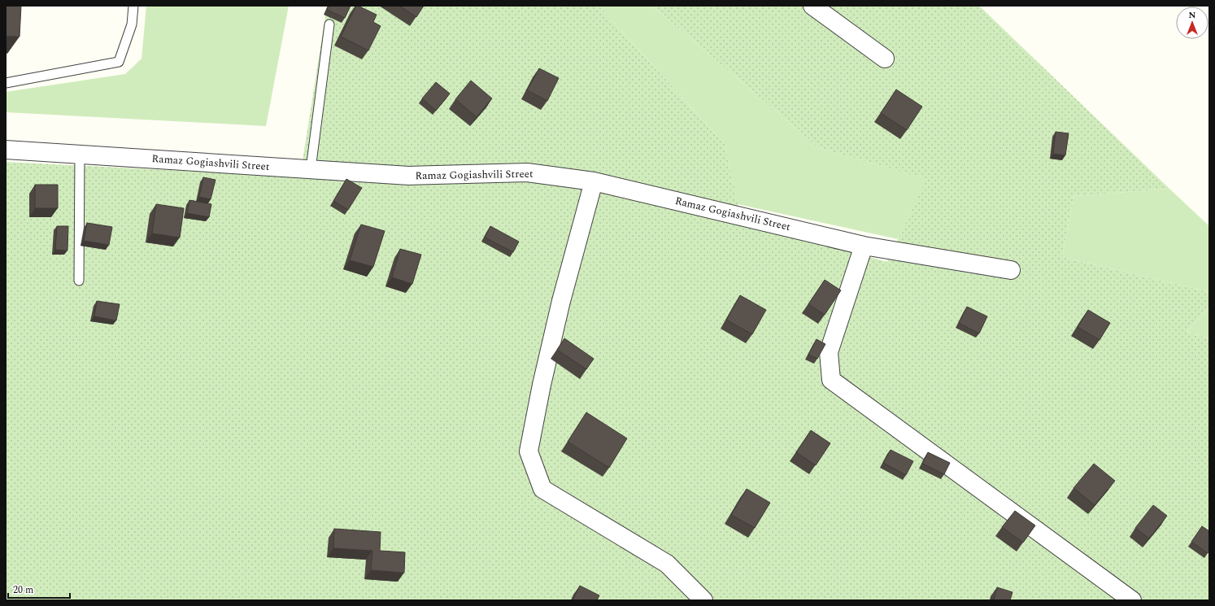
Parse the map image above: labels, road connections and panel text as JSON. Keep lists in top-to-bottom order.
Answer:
{
  "streets": {
    "street": ["Ramaz Gogiashvili Street"]
  },
  "scale_bar": "20 m",
  "north": "top"
}
